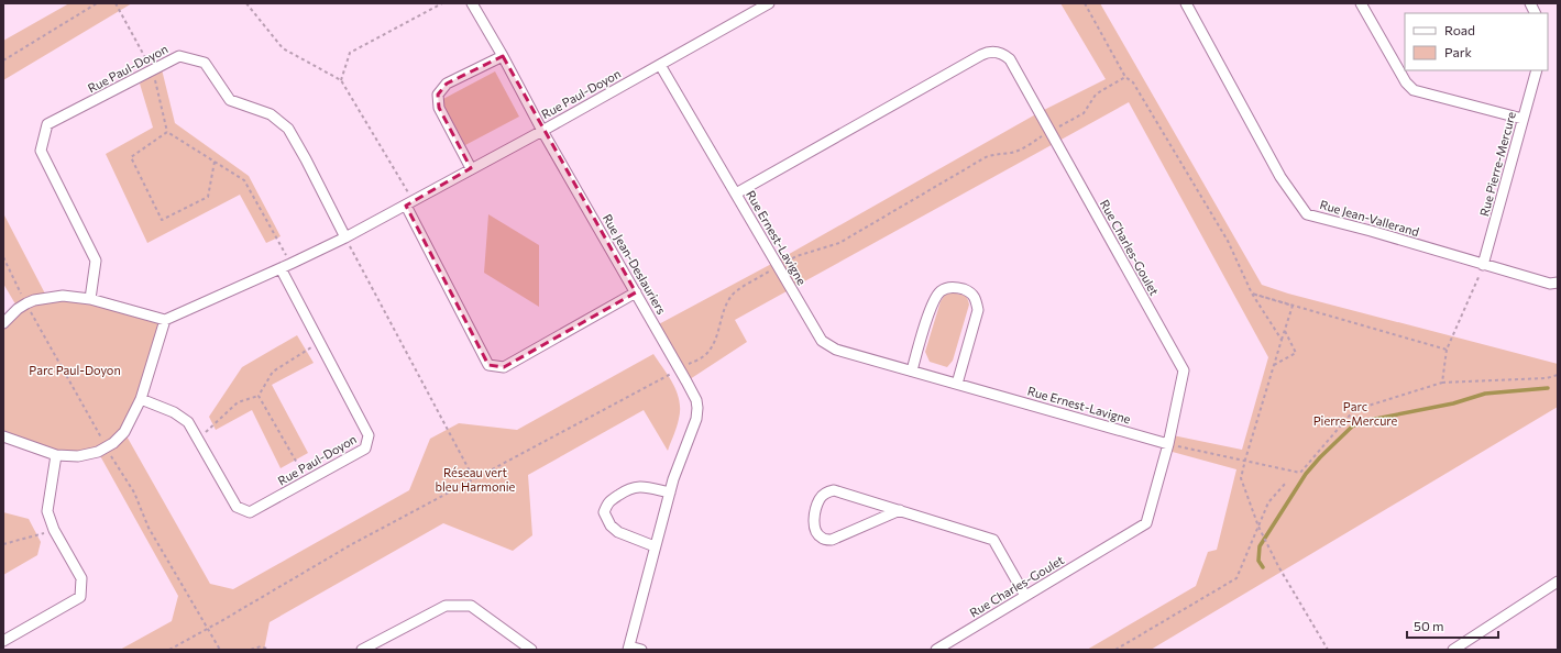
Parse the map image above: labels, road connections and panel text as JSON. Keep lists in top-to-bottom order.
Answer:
{
  "streets": {
    "street": [
      "Rue Paul-Doyon",
      "Rue Pierre-Mercure",
      "Rue Jean-Vallerand",
      "Rue Ernest-Lavigne",
      "Rue Charles-Goulet",
      "Rue Jean-Deslauriers"
    ]
  },
  "crossings": [
    ["Rue Paul-Doyon", "Rue Ernest-Lavigne"],
    ["Rue Paul-Doyon", "Rue Jean-Deslauriers"],
    ["Rue Pierre-Mercure", "Rue Jean-Vallerand"],
    ["Rue Ernest-Lavigne", "Rue Charles-Goulet"]
  ],
  "parks": ["Parc Paul-Doyon", "Parc Pierre-Mercure", "Réseau vert bleu Harmonie"],
  "legend": ["Road", "Park"],
  "scale_bar": "50 m"
}
